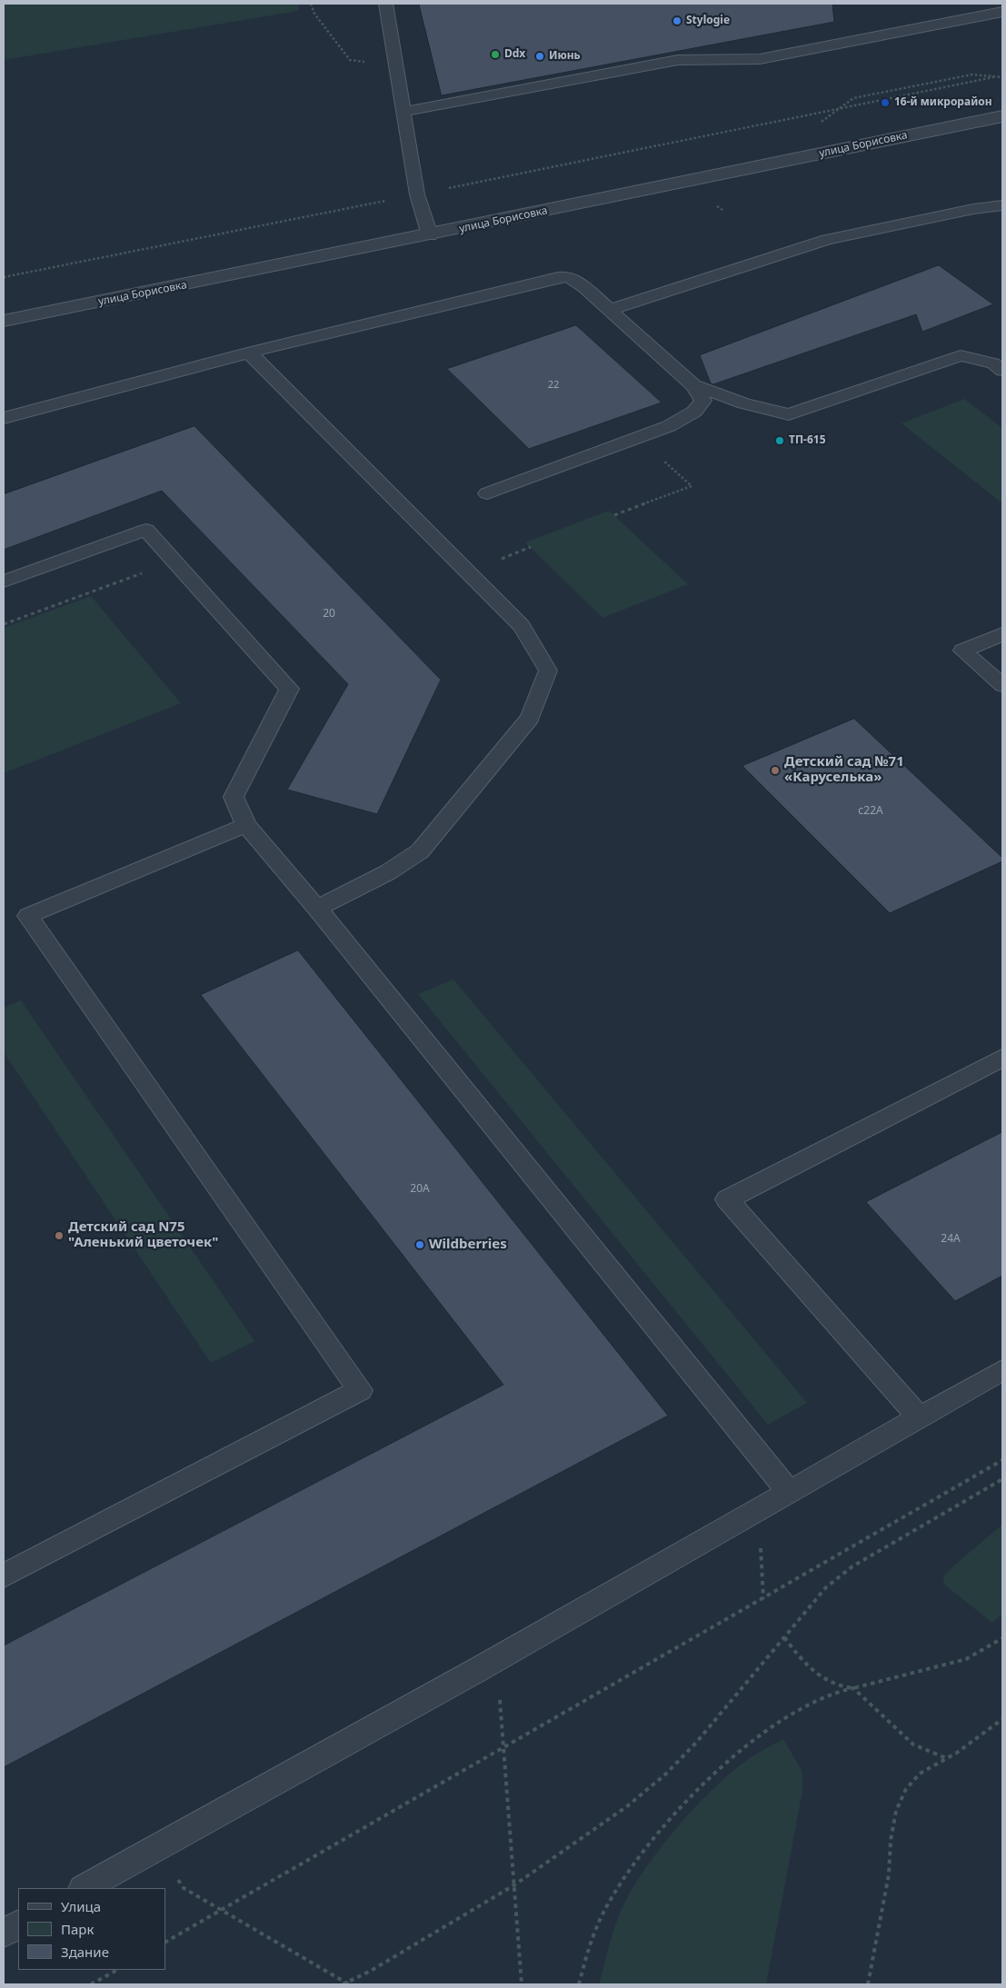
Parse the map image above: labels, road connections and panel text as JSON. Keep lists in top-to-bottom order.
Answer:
{
  "streets": {
    "street": ["улица Борисовка"]
  },
  "places": [
    "Stylogie",
    "Ddx",
    "Июнь",
    "16-й микрорайон",
    "ТП-615",
    "Детский сад №71 «Каруселька»",
    "Детский сад N75 \"Аленький цветочек\"",
    "Wildberries"
  ],
  "house_numbers": [
    "22",
    "20",
    "с22А",
    "20А",
    "24А"
  ],
  "legend": ["Улица", "Парк", "Здание"]
}
